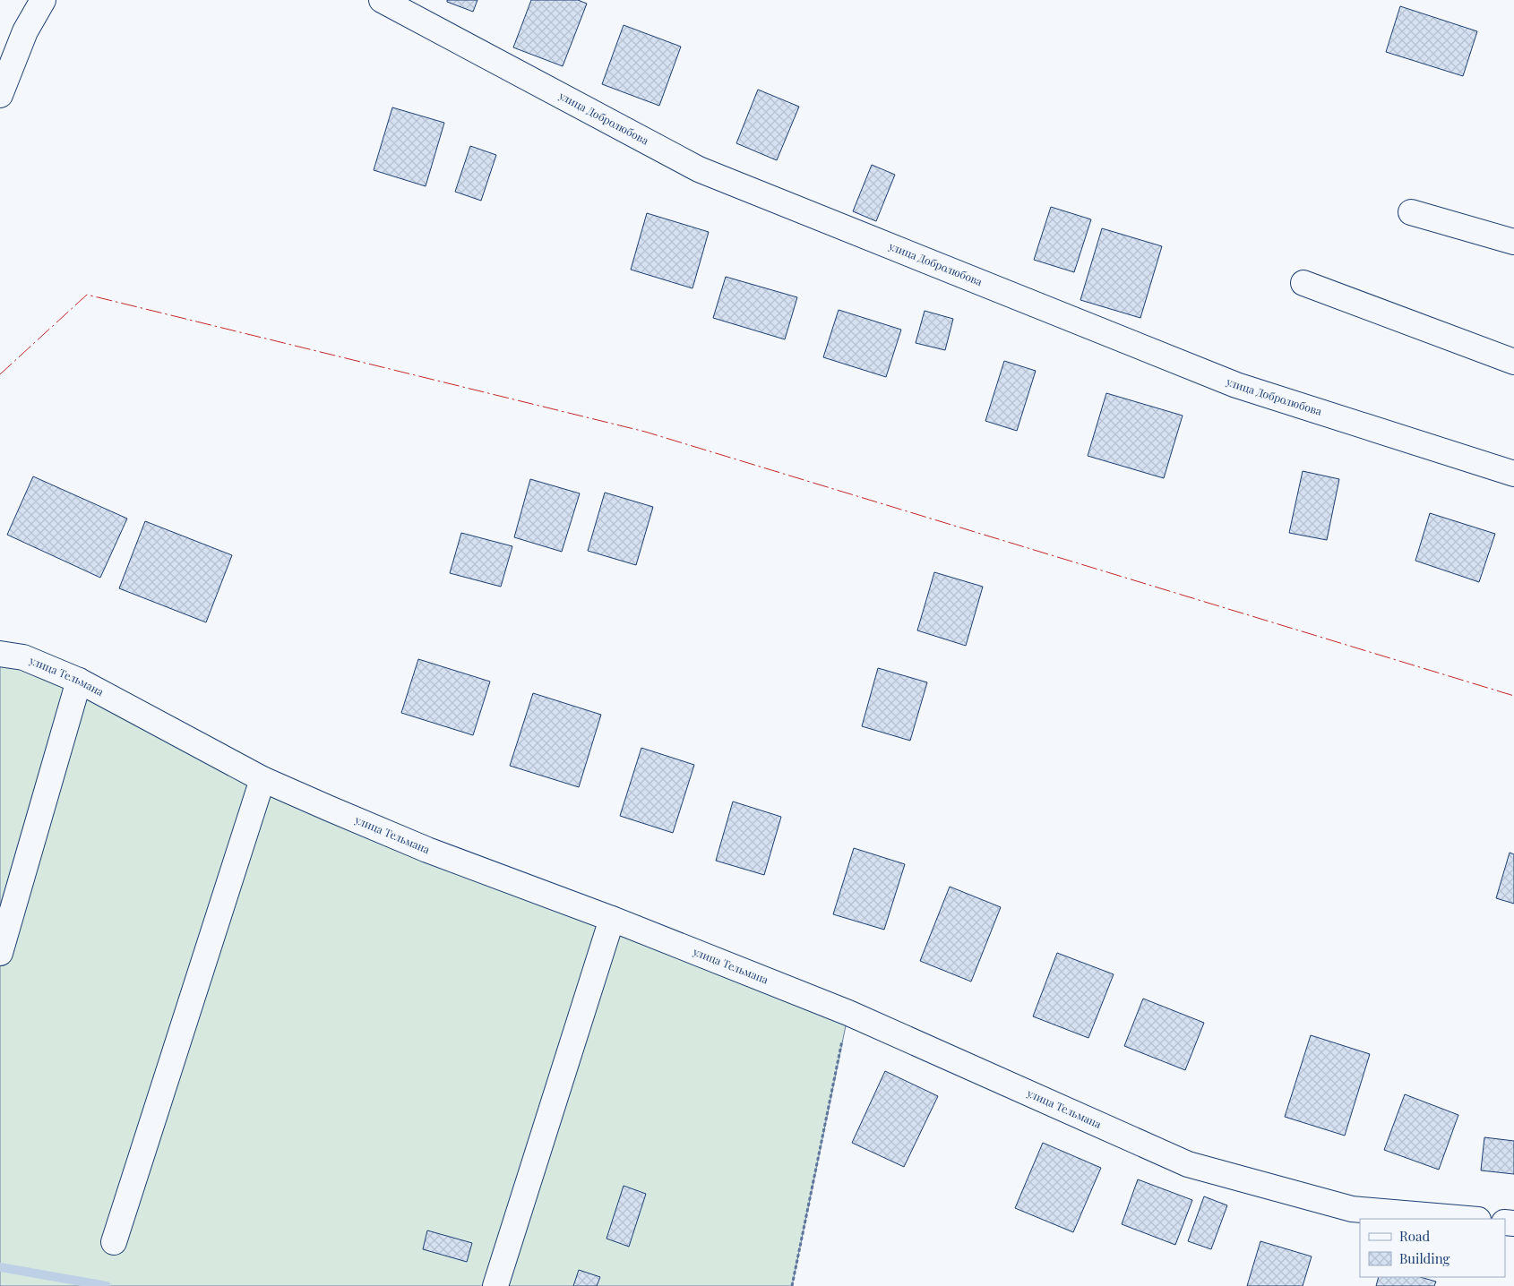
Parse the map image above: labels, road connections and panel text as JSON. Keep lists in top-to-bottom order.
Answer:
{
  "streets": {
    "street": ["улица Добролюбова", "улица Тельмана"]
  },
  "legend": ["Road", "Building"]
}
